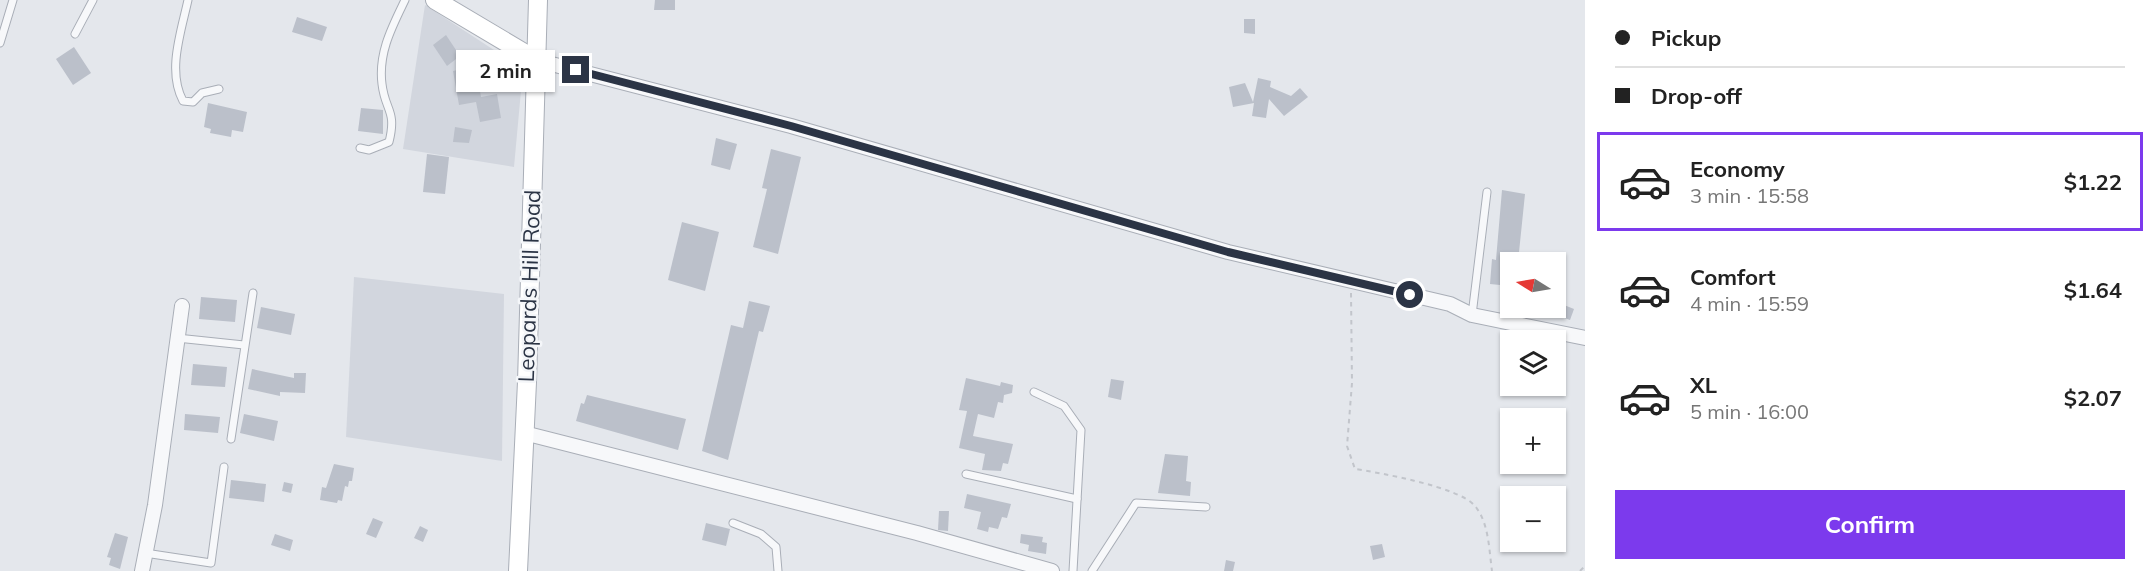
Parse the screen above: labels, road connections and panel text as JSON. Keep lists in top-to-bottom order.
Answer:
{
  "streets": {
    "main road": ["Leopards Hill Road"]
  },
  "north": "left",
  "page": {
    "banner": ["Pickup", "Drop-off"],
    "bubble": "2 min",
    "list": [
      {
        "name": "Economy",
        "note": "3 min · 15:58",
        "value": "$1.22"
      },
      {
        "name": "Comfort",
        "note": "4 min · 15:59",
        "value": "$1.64"
      },
      {
        "name": "XL",
        "note": "5 min · 16:00",
        "value": "$2.07"
      }
    ],
    "map_buttons": ["+", "−"],
    "buttons": "Confirm"
  }
}
